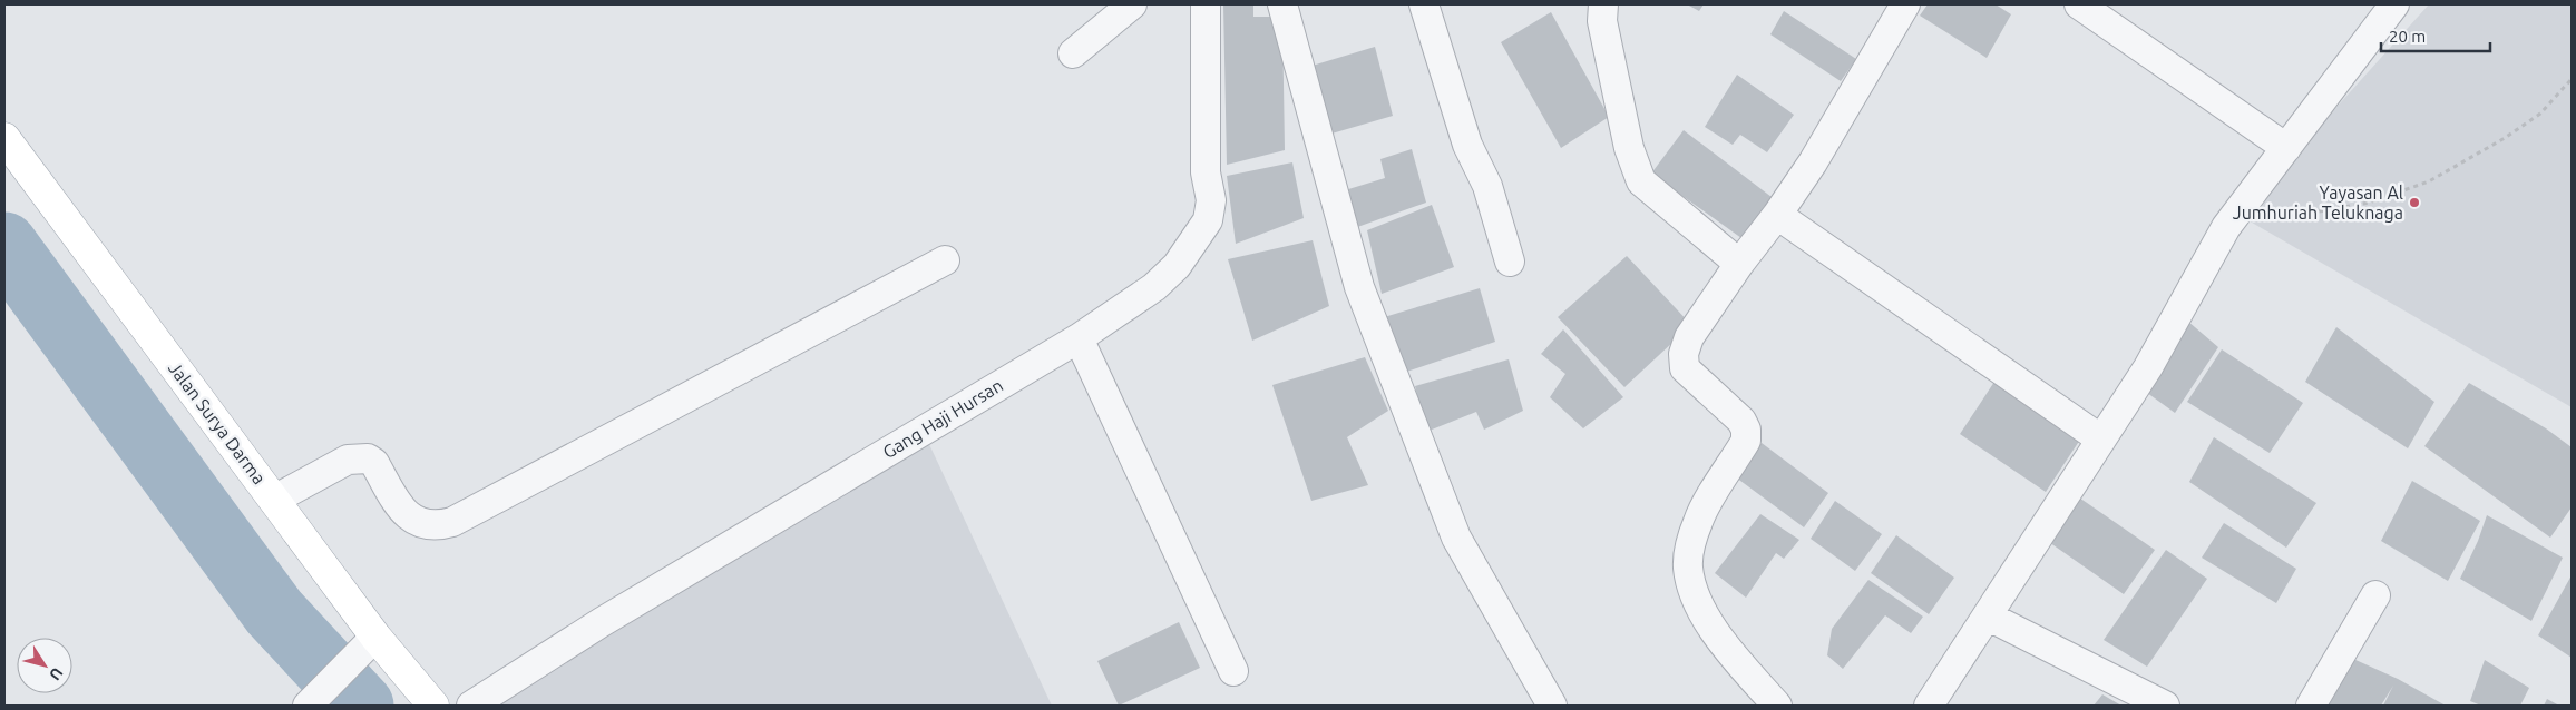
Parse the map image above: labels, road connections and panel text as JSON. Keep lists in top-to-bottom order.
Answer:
{
  "streets": {
    "main road": ["Jalan Surya Darma"],
    "street": ["Gang Haji Hursan"]
  },
  "places": ["Yayasan Al Jumhuriah Teluknaga"],
  "scale_bar": "20 m",
  "north": "bottom right"
}
